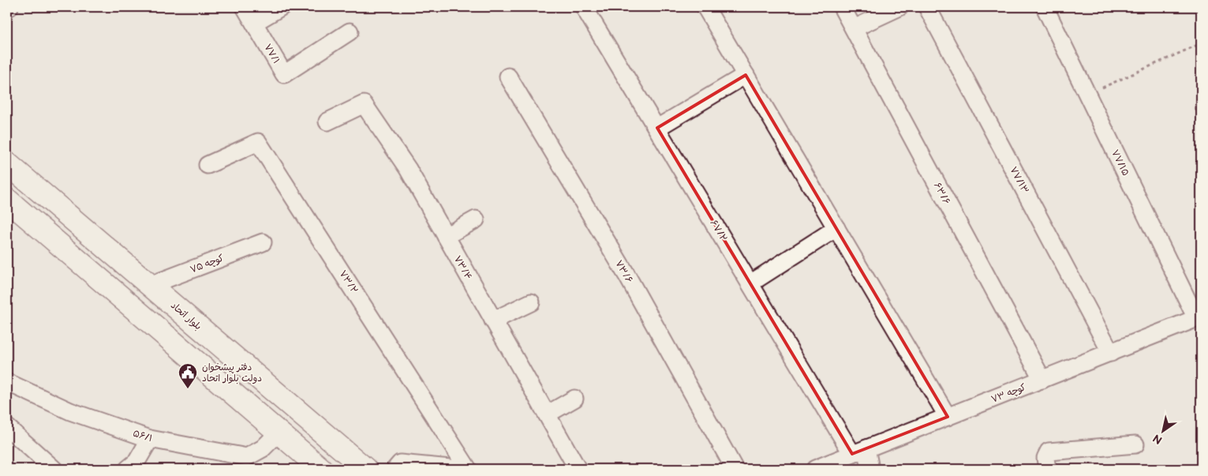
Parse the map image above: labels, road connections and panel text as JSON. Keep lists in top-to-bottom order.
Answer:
{
  "streets": {
    "main road": ["بلوار اتحاد"],
    "street": [
      "۷۷/۱",
      "۷۷/۱۵",
      "۷۷/۱۳",
      "۶۳/۶",
      "۶۷/۲",
      "کوچه ۷۵",
      "۷۳/۴",
      "۷۳/۶",
      "۷۳/۲",
      "کوچه ۷۳",
      "۵۶/۱"
    ]
  },
  "crossings": [
    ["۷۷/۱۵", "کوچه ۷۳"],
    ["۷۷/۱۳", "کوچه ۷۳"],
    ["۶۳/۶", "کوچه ۷۳"],
    ["۶۷/۲", "کوچه ۷۳"],
    ["کوچه ۷۵", "بلوار اتحاد"]
  ],
  "places": {
    "public building": ["دفتر پیشخوان دولت بلوار اتحاد"]
  },
  "north": "bottom left"
}
